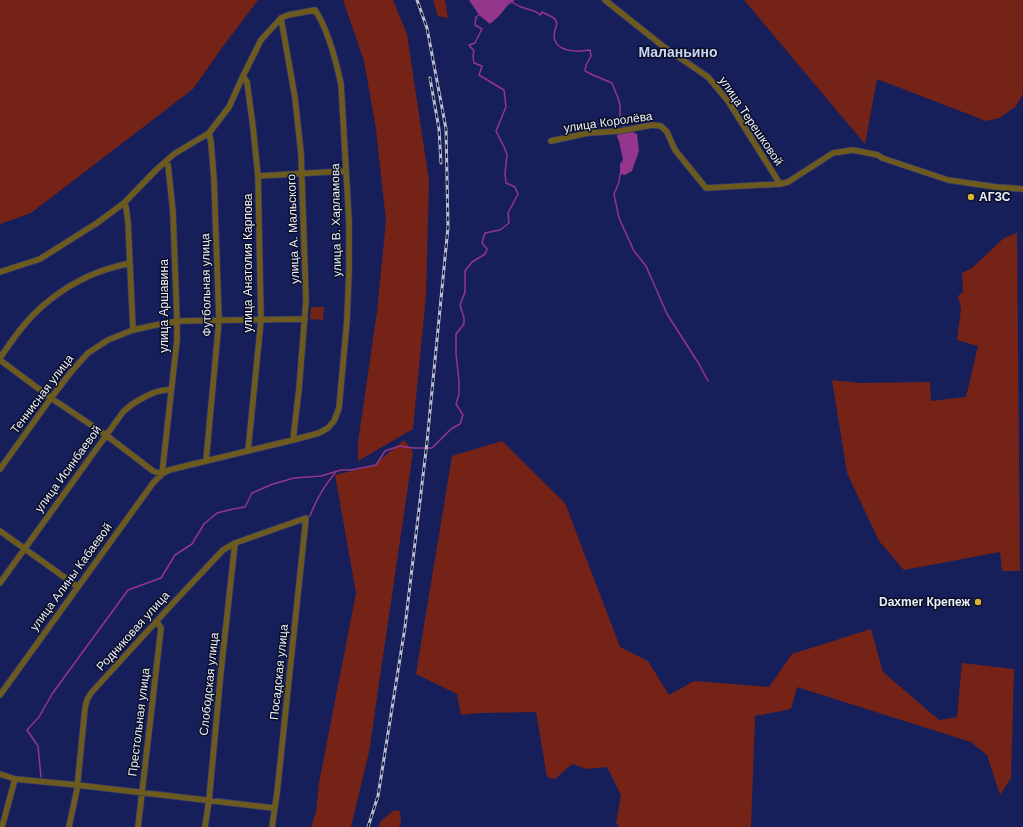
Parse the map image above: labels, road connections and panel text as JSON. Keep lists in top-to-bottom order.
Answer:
{
  "streets": {
    "street": [
      "улица Терешковой",
      "улица Королёва",
      "улица В. Харламова",
      "улица А. Мальского",
      "улица Анатолия Карпова",
      "Футбольная улица",
      "улица Аршавина",
      "Теннисная улица",
      "улица Исинбаевой",
      "улица Алины Кабаевой",
      "Родниковая улица",
      "Посадская улица",
      "Слободская улица",
      "Престольная улица"
    ]
  },
  "crossings": [
    ["улица Терешковой", "улица Королёва"],
    ["улица В. Харламова", "улица А. Мальского"],
    ["улица В. Харламова", "улица Анатолия Карпова"],
    ["улица В. Харламова", "Футбольная улица"],
    ["улица В. Харламова", "улица Аршавина"],
    ["улица В. Харламова", "улица Алины Кабаевой"],
    ["улица А. Мальского", "Теннисная улица"],
    ["улица Анатолия Карпова", "Теннисная улица"],
    ["Футбольная улица", "Теннисная улица"],
    ["улица Аршавина", "Теннисная улица"],
    ["улица Аршавина", "улица Исинбаевой"],
    ["улица Аршавина", "улица Алины Кабаевой"],
    ["Родниковая улица", "Посадская улица"],
    ["Родниковая улица", "Слободская улица"],
    ["Родниковая улица", "Престольная улица"]
  ],
  "districts": ["Маланьино"],
  "places": ["АГЗС", "Daxmer Крепеж"]
}
